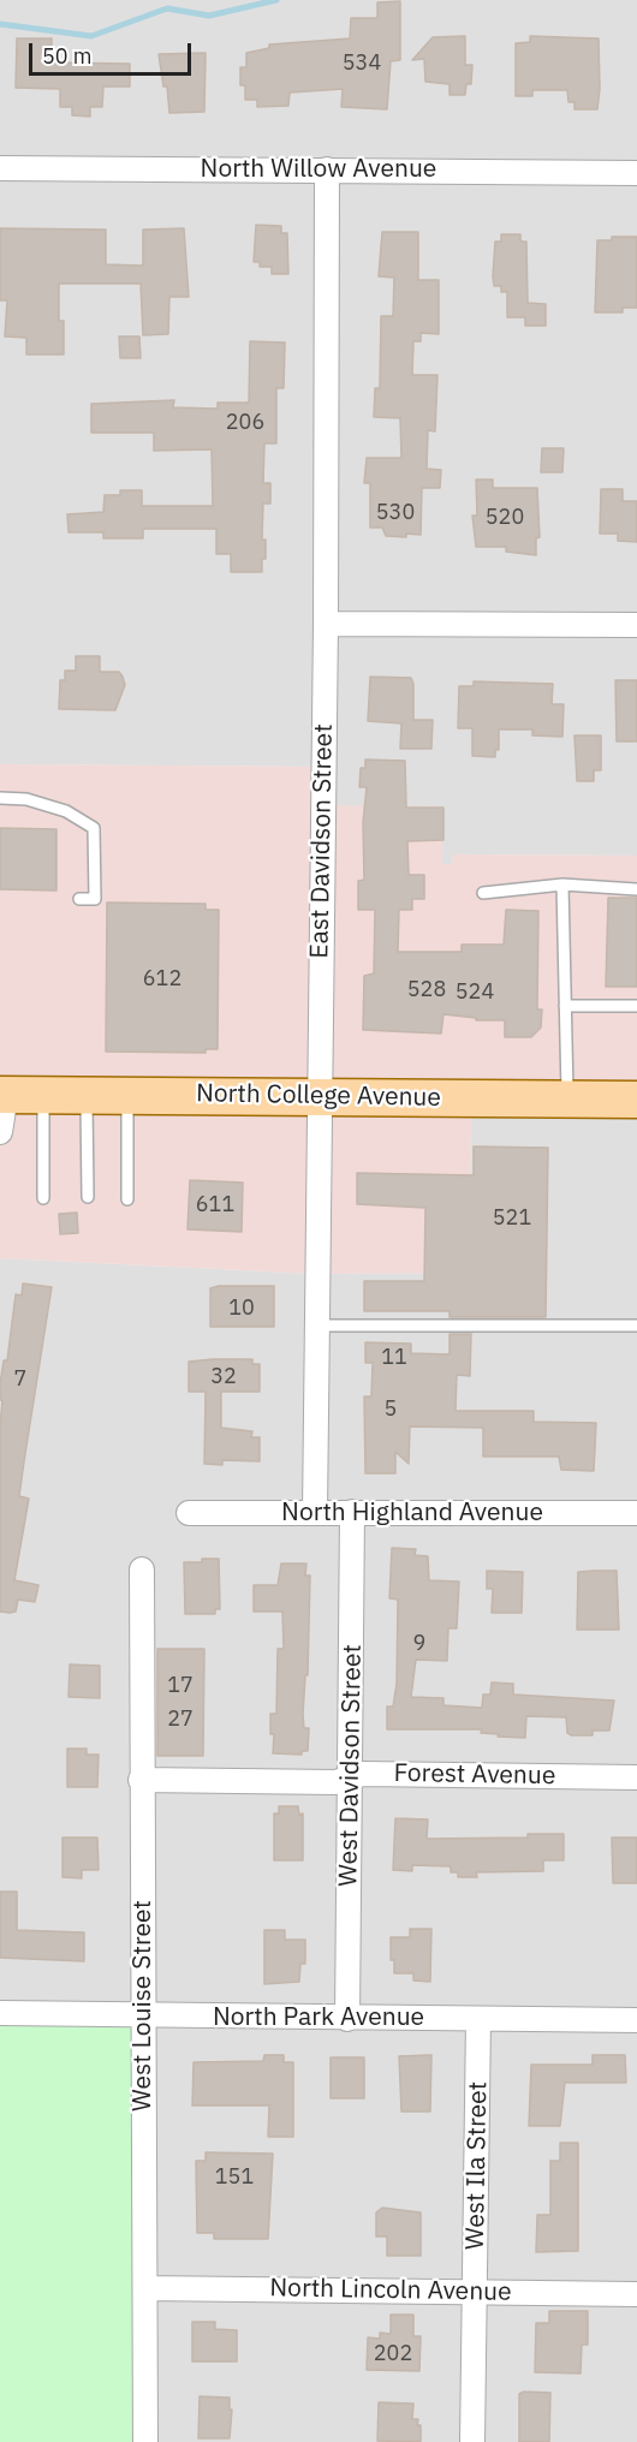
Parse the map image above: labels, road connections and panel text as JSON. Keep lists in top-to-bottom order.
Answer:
{
  "streets": {
    "main road": ["North College Avenue"],
    "street": [
      "North Willow Avenue",
      "East Davidson Street",
      "North Highland Avenue",
      "West Davidson Street",
      "Forest Avenue",
      "West Louise Street",
      "North Park Avenue",
      "West Ila Street",
      "North Lincoln Avenue"
    ]
  },
  "crossings": [
    ["North Willow Avenue", "East Davidson Street"],
    ["East Davidson Street", "North College Avenue"],
    ["East Davidson Street", "North Highland Avenue"],
    ["North Highland Avenue", "West Davidson Street"],
    ["West Davidson Street", "Forest Avenue"],
    ["West Davidson Street", "North Park Avenue"],
    ["Forest Avenue", "West Louise Street"],
    ["West Louise Street", "North Park Avenue"],
    ["West Louise Street", "North Lincoln Avenue"],
    ["North Park Avenue", "West Ila Street"],
    ["West Ila Street", "North Lincoln Avenue"]
  ],
  "house_numbers": [
    "534",
    "206",
    "530",
    "520",
    "612",
    "528",
    "524",
    "611",
    "521",
    "10",
    "11",
    "32",
    "7",
    "5",
    "9",
    "17",
    "27",
    "151",
    "202"
  ],
  "scale_bar": "50 m"
}
